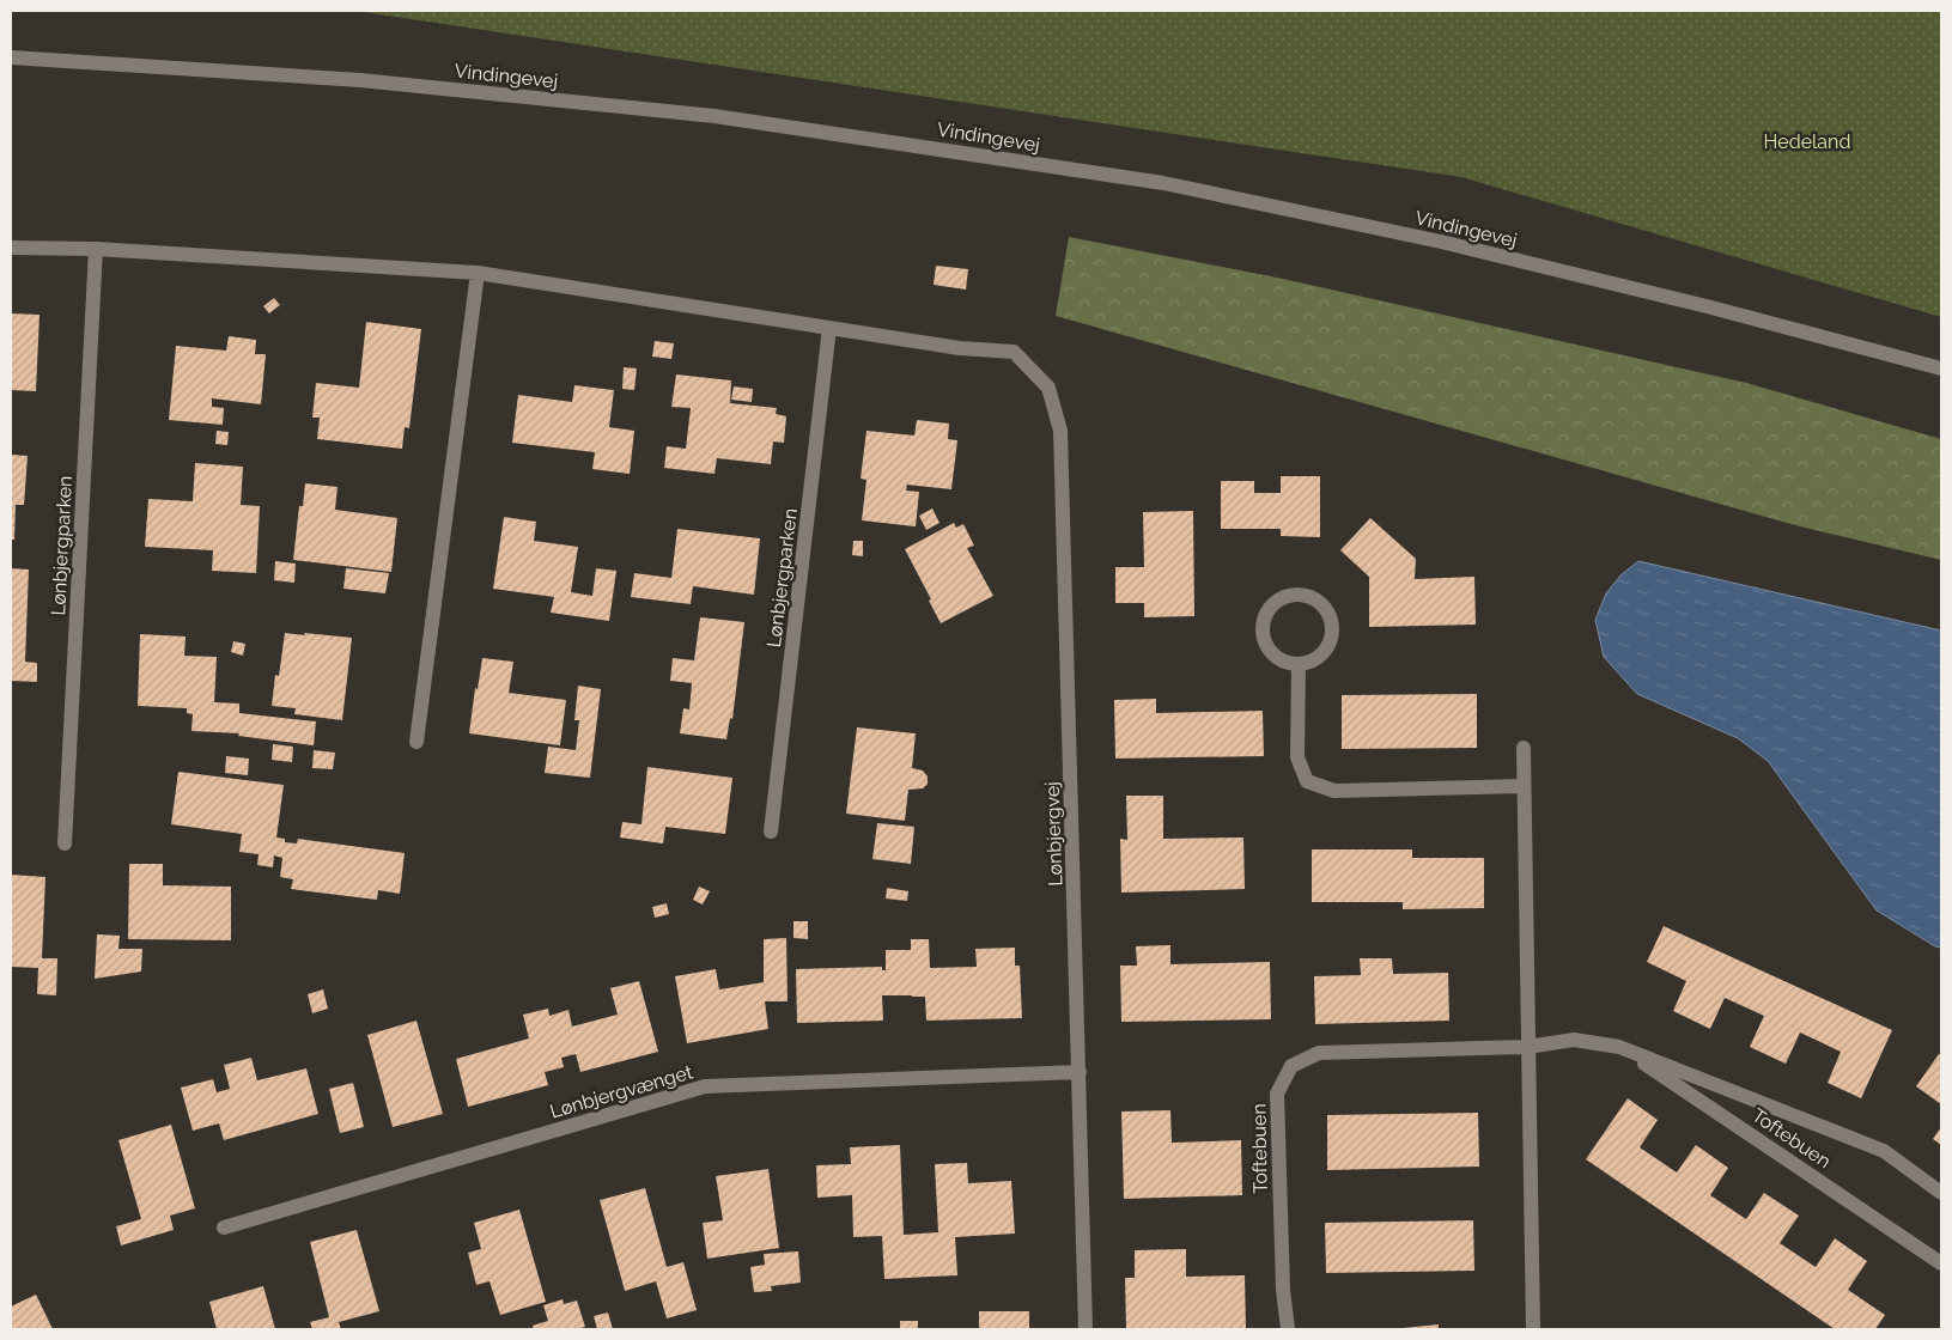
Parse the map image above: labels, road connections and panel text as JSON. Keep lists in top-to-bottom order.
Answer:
{
  "streets": {
    "street": [
      "Vindingevej",
      "Lønbjergparken",
      "Lønbjergvej",
      "Lønbjergvænget",
      "Toftebuen"
    ]
  },
  "crossings": [
    ["Lønbjergparken", "Lønbjergvej"],
    ["Lønbjergvej", "Lønbjergvænget"]
  ],
  "parks": ["Hedeland"]
}
